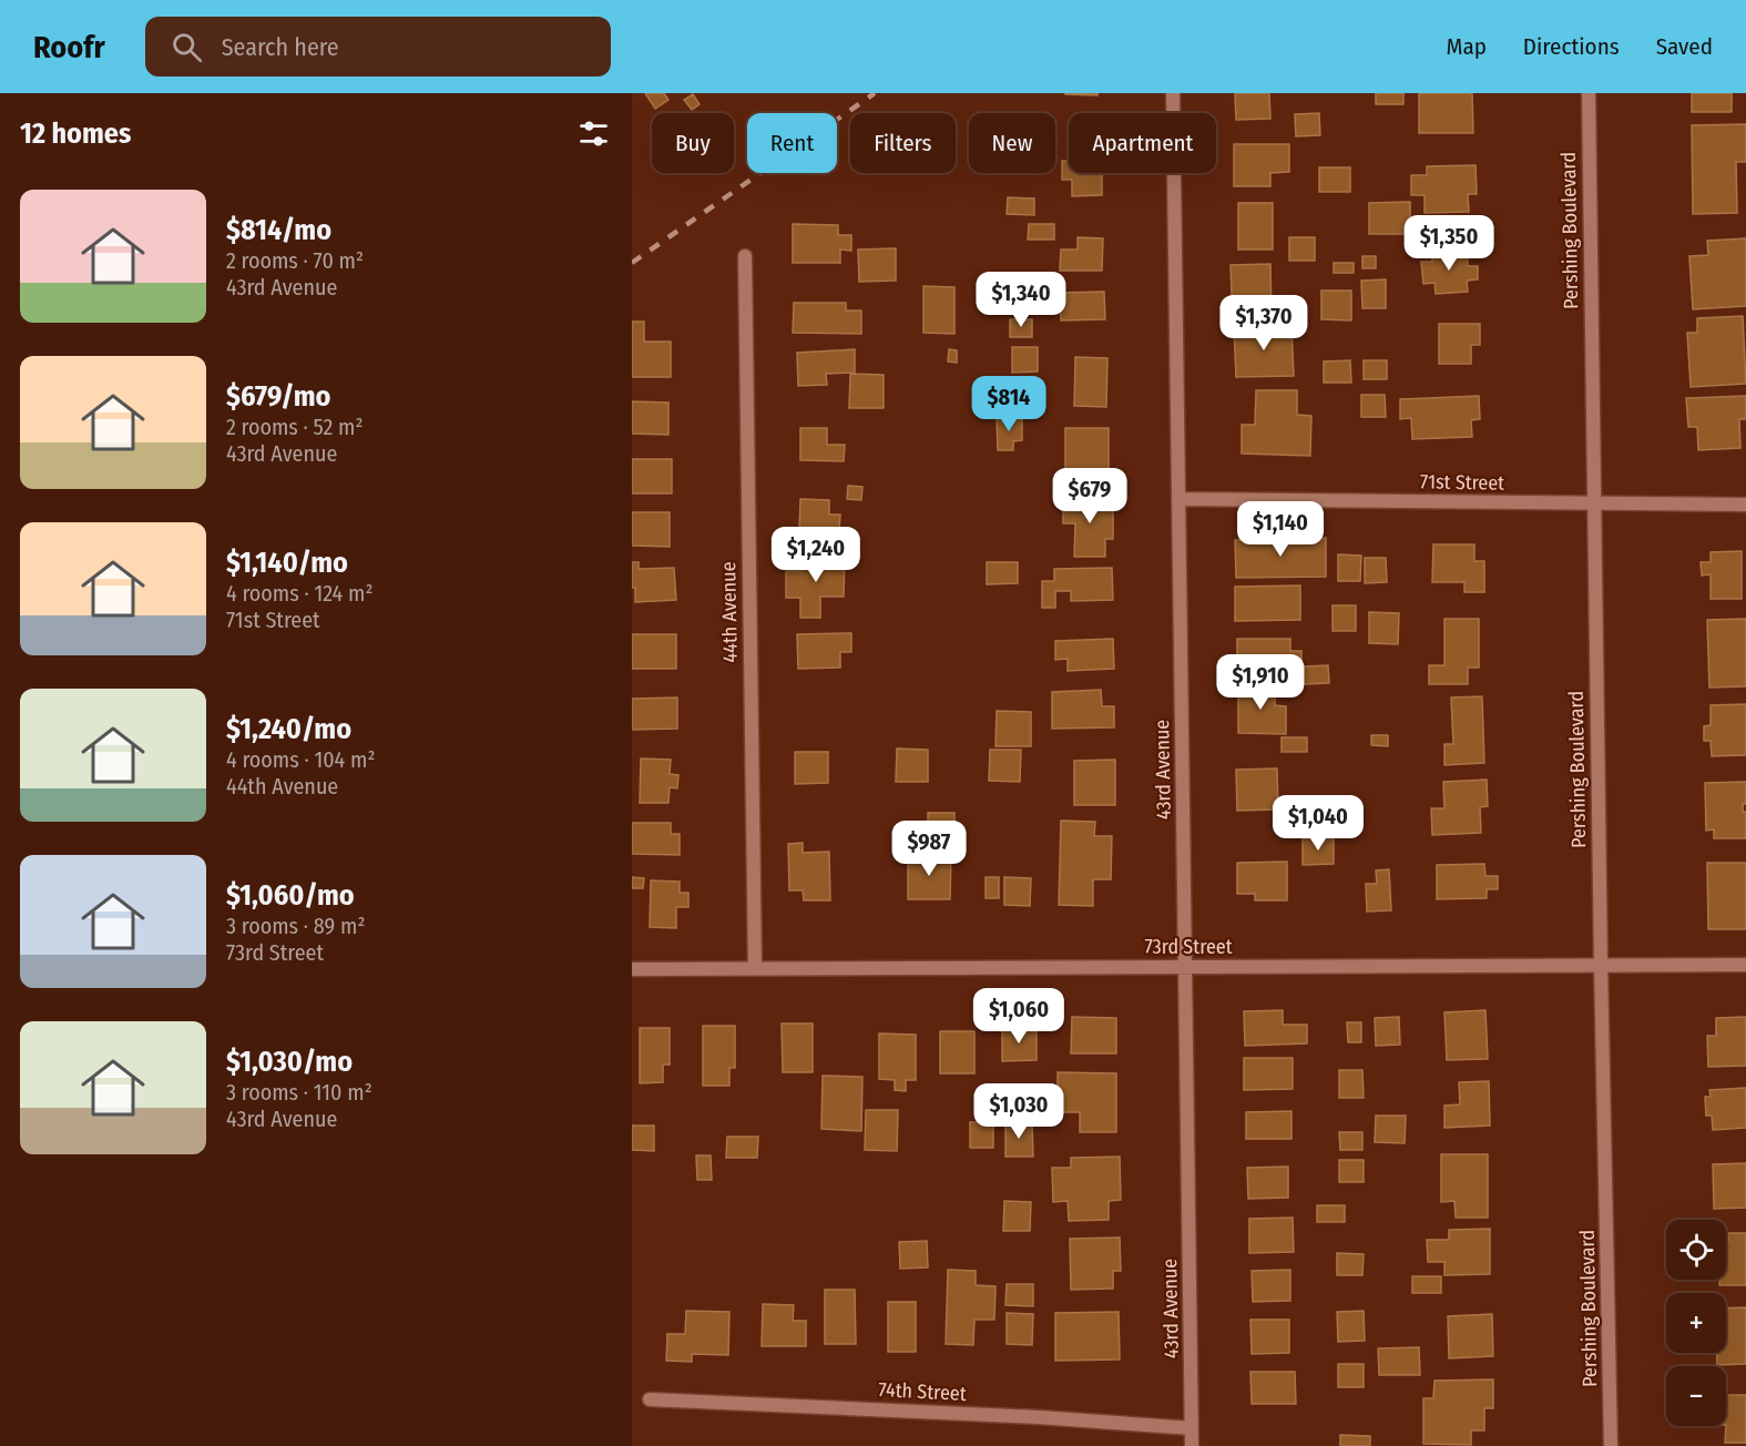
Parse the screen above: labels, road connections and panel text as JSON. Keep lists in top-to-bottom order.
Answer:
{
  "streets": {
    "street": [
      "Pershing Boulevard",
      "71st Street",
      "44th Avenue",
      "43rd Avenue",
      "73rd Street",
      "74th Street"
    ]
  },
  "crossings": [
    ["Pershing Boulevard", "71st Street"],
    ["Pershing Boulevard", "73rd Street"],
    ["71st Street", "43rd Avenue"],
    ["44th Avenue", "73rd Street"],
    ["43rd Avenue", "73rd Street"],
    ["43rd Avenue", "74th Street"]
  ],
  "page": {
    "header": "Roofr",
    "search": "Search here",
    "nav": ["Map", "Directions", "Saved"],
    "heading": "12 homes",
    "chip": [
      "Buy",
      "Rent",
      "Filters",
      "New",
      "Apartment"
    ],
    "list": [
      {
        "name": "$814/mo",
        "note": "2 rooms · 70 m² · 43rd Avenue"
      },
      {
        "name": "$679/mo",
        "note": "2 rooms · 52 m² · 43rd Avenue"
      },
      {
        "name": "$1,140/mo",
        "note": "4 rooms · 124 m² · 71st Street"
      },
      {
        "name": "$1,240/mo",
        "note": "4 rooms · 104 m² · 44th Avenue"
      },
      {
        "name": "$1,060/mo",
        "note": "3 rooms · 89 m² · 73rd Street"
      },
      {
        "name": "$1,030/mo",
        "note": "3 rooms · 110 m² · 43rd Avenue"
      }
    ],
    "price": [
      "$1,350",
      "$1,340",
      "$1,370",
      "$814",
      "$679",
      "$1,140",
      "$1,240",
      "$1,910",
      "$1,040",
      "$987",
      "$1,060",
      "$1,030"
    ],
    "map_buttons": ["+", "−"]
  }
}
